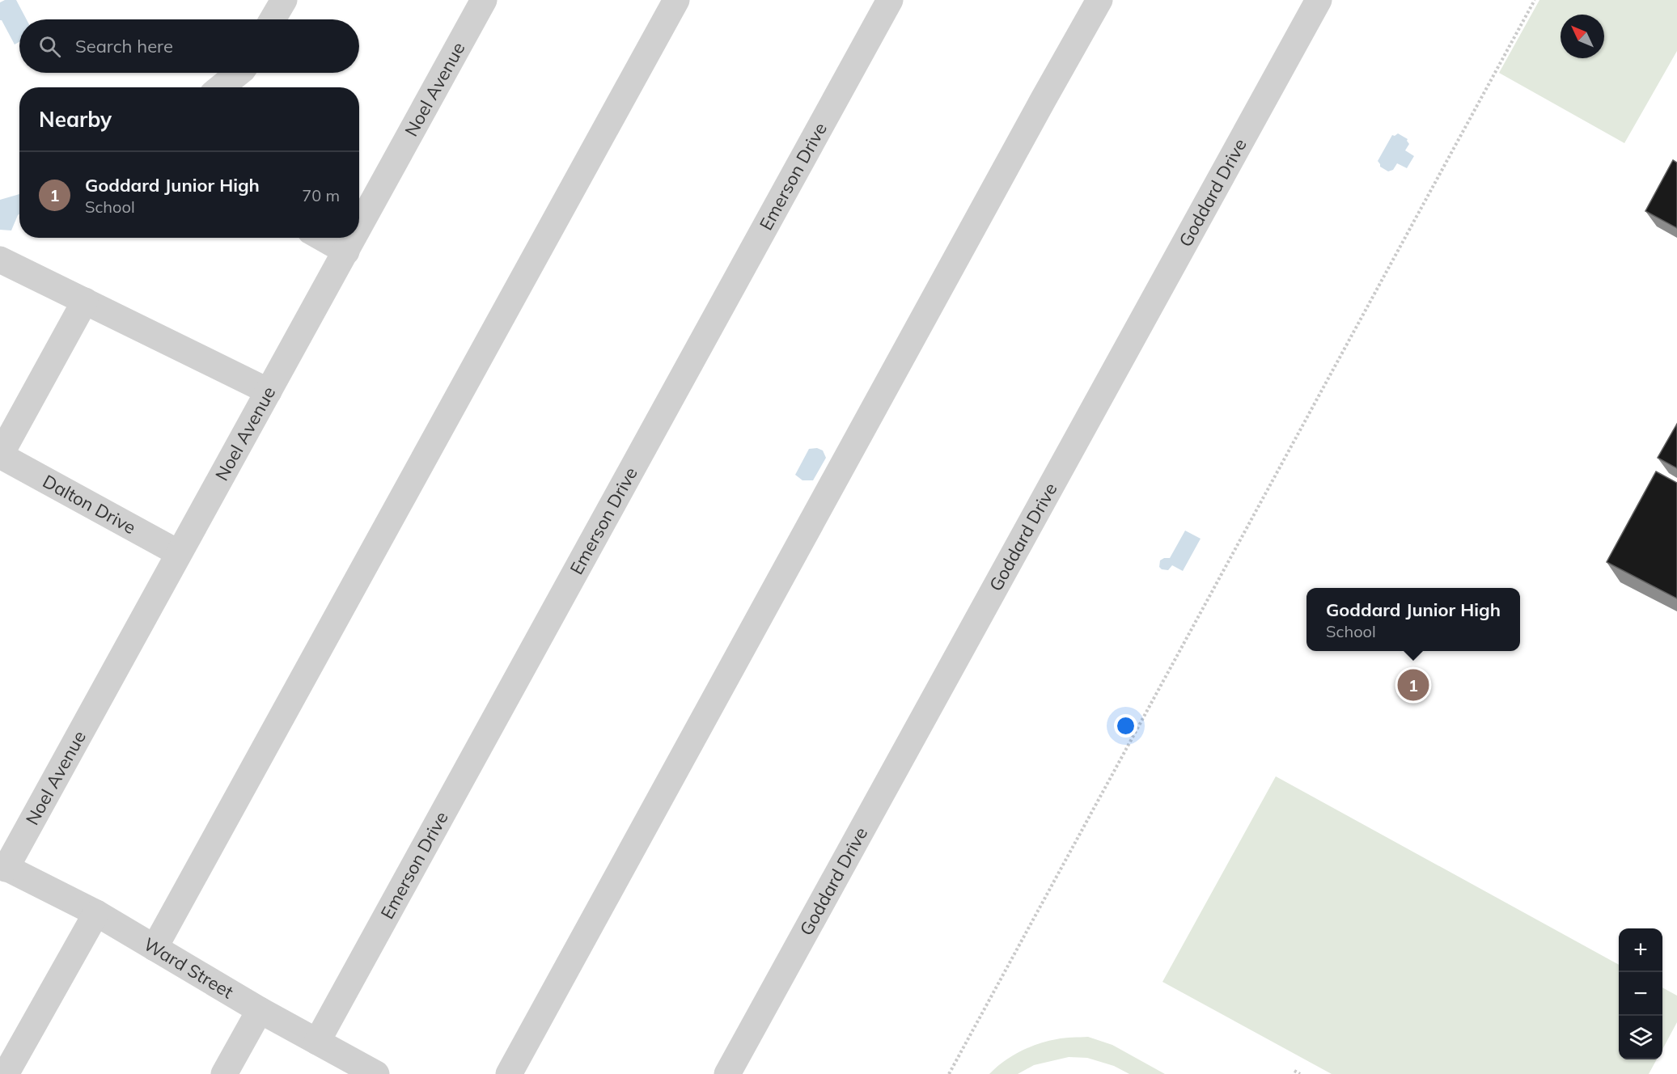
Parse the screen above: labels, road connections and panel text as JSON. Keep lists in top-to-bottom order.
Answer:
{
  "streets": {
    "street": [
      "Noel Avenue",
      "Emerson Drive",
      "Goddard Drive",
      "Dalton Drive",
      "Ward Street"
    ]
  },
  "crossings": [
    ["Noel Avenue", "Dalton Drive"],
    ["Noel Avenue", "Ward Street"],
    ["Emerson Drive", "Ward Street"]
  ],
  "north": "top left",
  "page": {
    "search": "Search here",
    "heading": "Nearby",
    "list": [
      {
        "mark": "1",
        "name": "Goddard Junior High",
        "note": "School",
        "value": "70 m"
      }
    ],
    "popup": ["Goddard Junior High", "School"],
    "pins": "1",
    "map_buttons": ["+", "−"]
  }
}
